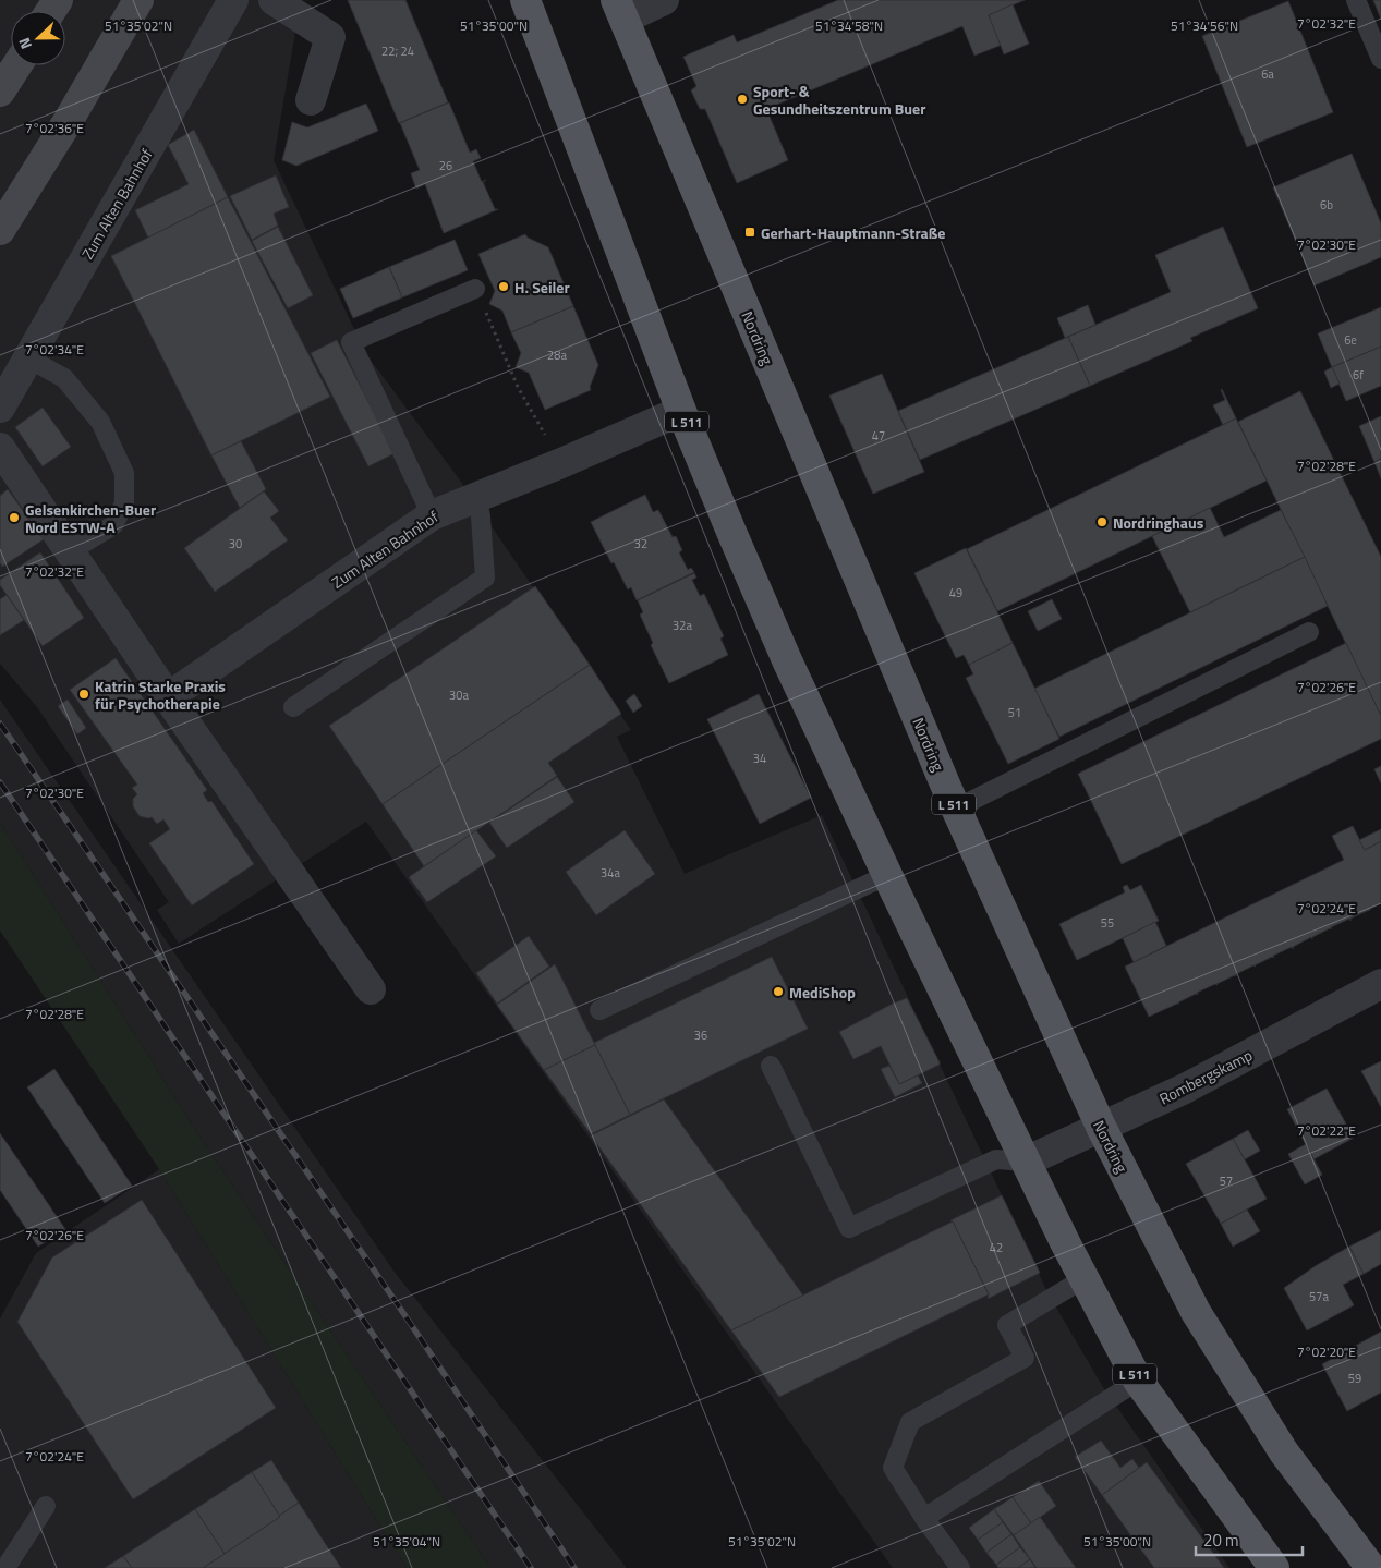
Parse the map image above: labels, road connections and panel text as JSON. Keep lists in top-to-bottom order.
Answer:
{
  "streets": {
    "main road": ["Nordring", "L 511"],
    "street": ["Zum Alten Bahnhof", "Rombergskamp"]
  },
  "crossings": [
    ["Zum Alten Bahnhof", "L 511"],
    ["Nordring", "Rombergskamp"],
    ["L 511", "Rombergskamp"]
  ],
  "places": {
    "other": [
      "Sport- & Gesundheitszentrum Buer",
      "H. Seiler",
      "Gelsenkirchen-Buer Nord ESTW-A",
      "Nordringhaus",
      "Katrin Starke Praxis für Psychotherapie",
      "MediShop"
    ],
    "transit": ["Gerhart-Hauptmann-Straße"]
  },
  "house_numbers": [
    "22; 24",
    "6a",
    "26",
    "6b",
    "6e",
    "28a",
    "6f",
    "47",
    "30",
    "32",
    "49",
    "32a",
    "30a",
    "51",
    "34",
    "34a",
    "55",
    "36",
    "57",
    "42",
    "57a",
    "59"
  ],
  "scale_bar": "20 m",
  "north": "left",
  "coordinates": [
    "7°02'32\"E",
    "51°35'02\"N",
    "51°35'00\"N",
    "51°34'58\"N",
    "51°34'56\"N",
    "7°02'36\"E",
    "7°02'30\"E",
    "7°02'34\"E",
    "7°02'28\"E",
    "7°02'26\"E",
    "7°02'24\"E",
    "7°02'22\"E",
    "7°02'20\"E",
    "51°35'04\"N"
  ]
}
